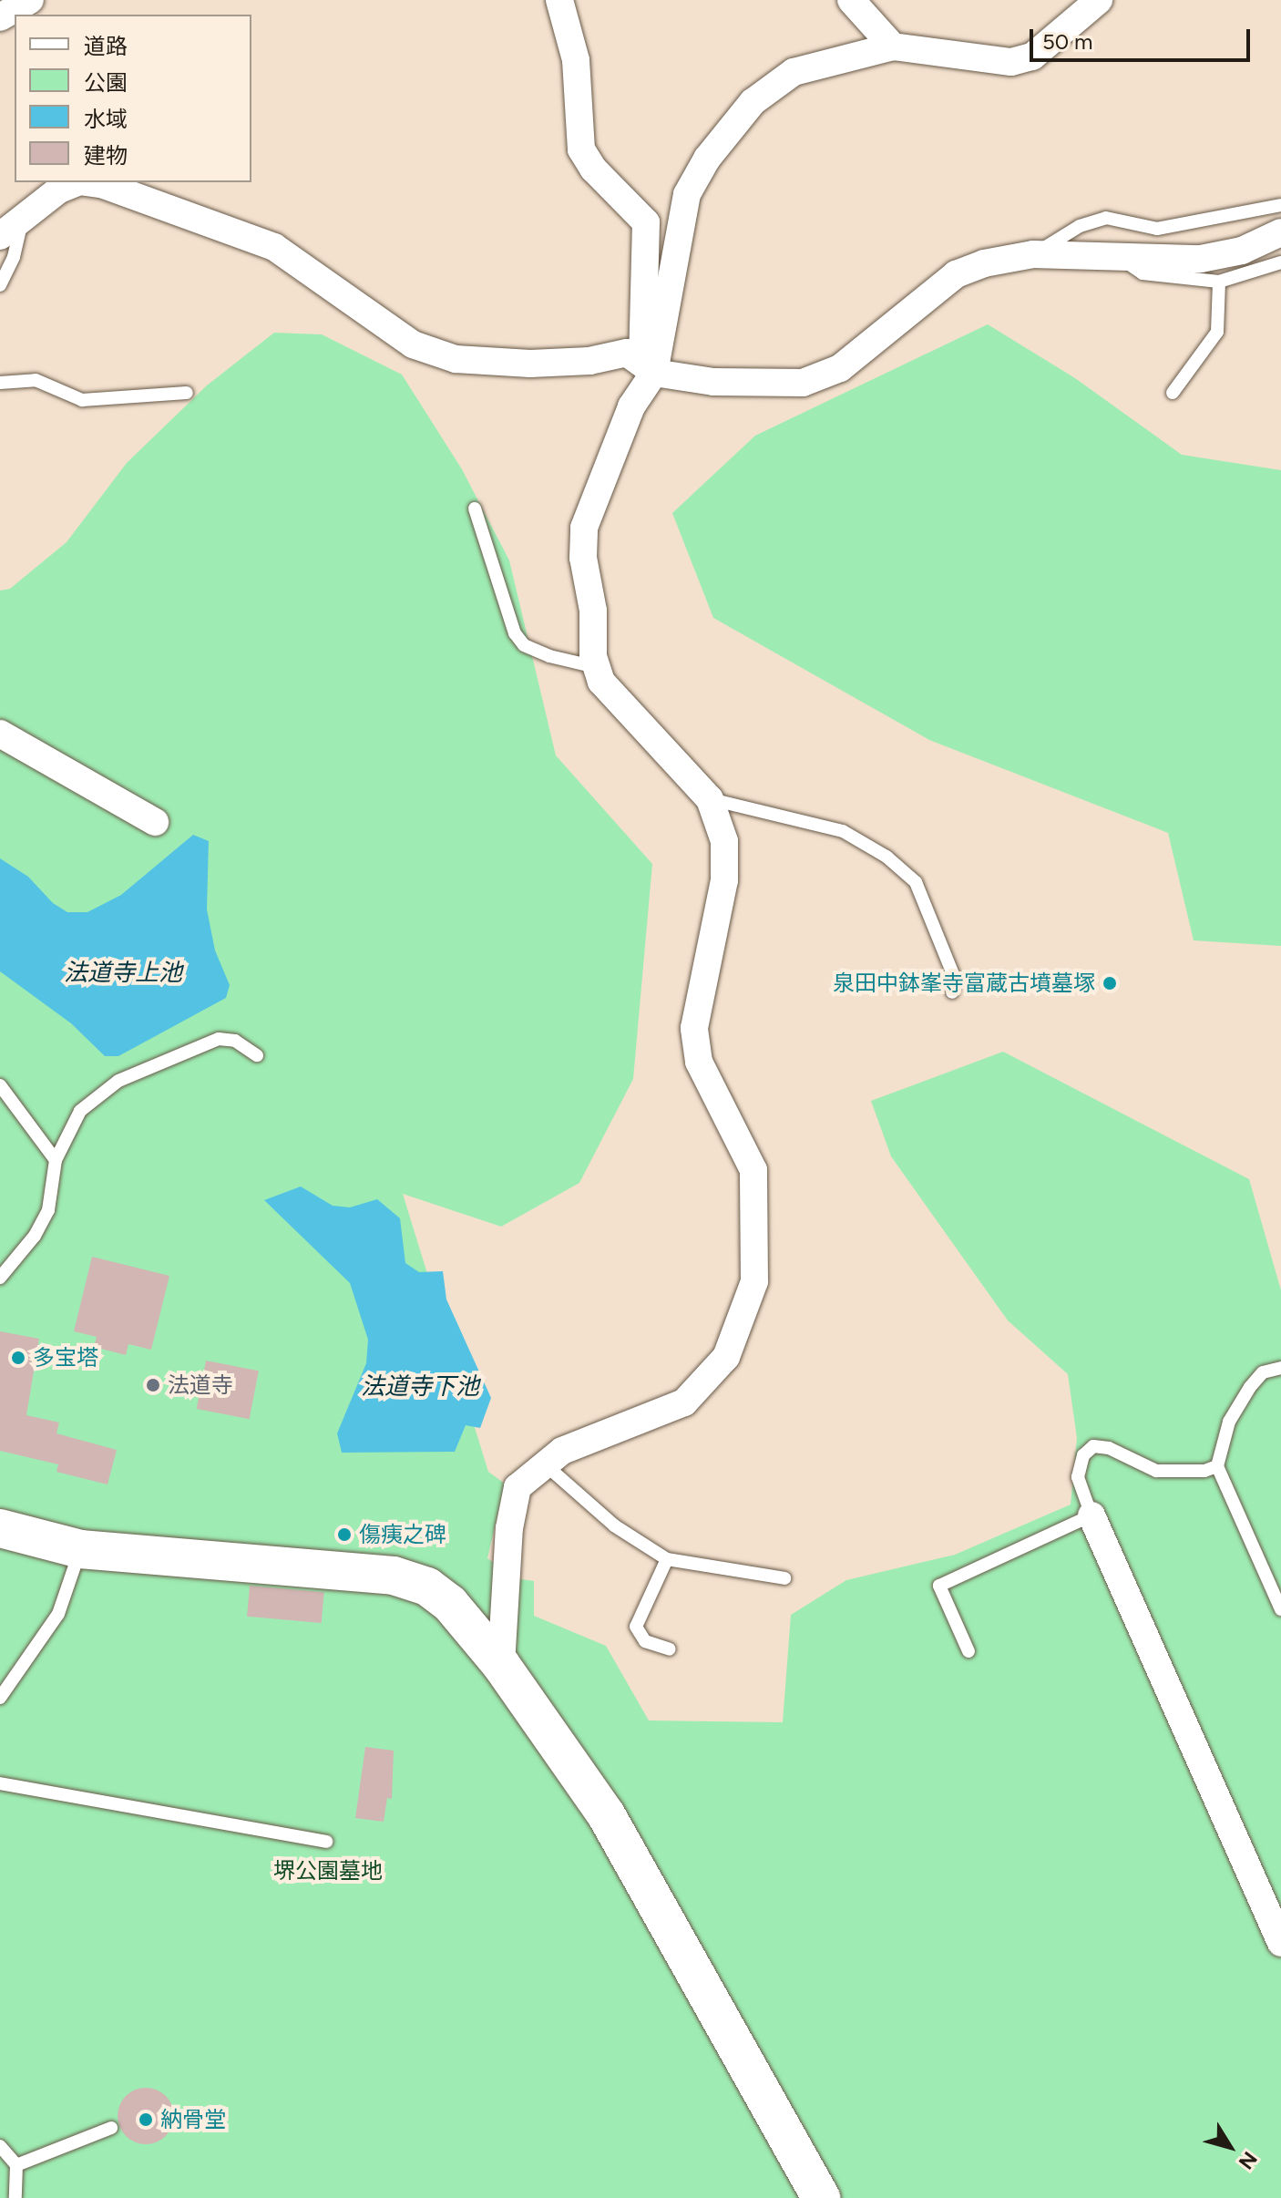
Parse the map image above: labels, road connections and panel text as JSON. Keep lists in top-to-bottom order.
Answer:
{
  "water": ["法道寺上池", "法道寺下池"],
  "parks": ["堺公園墓地"],
  "places": [
    "泉田中鉢峯寺富蔵古墳墓塚",
    "多宝塔",
    "法道寺",
    "傷痍之碑",
    "納骨堂"
  ],
  "legend": [
    "道路",
    "公園",
    "水域",
    "建物"
  ],
  "scale_bar": "50 m",
  "north": "bottom right"
}
